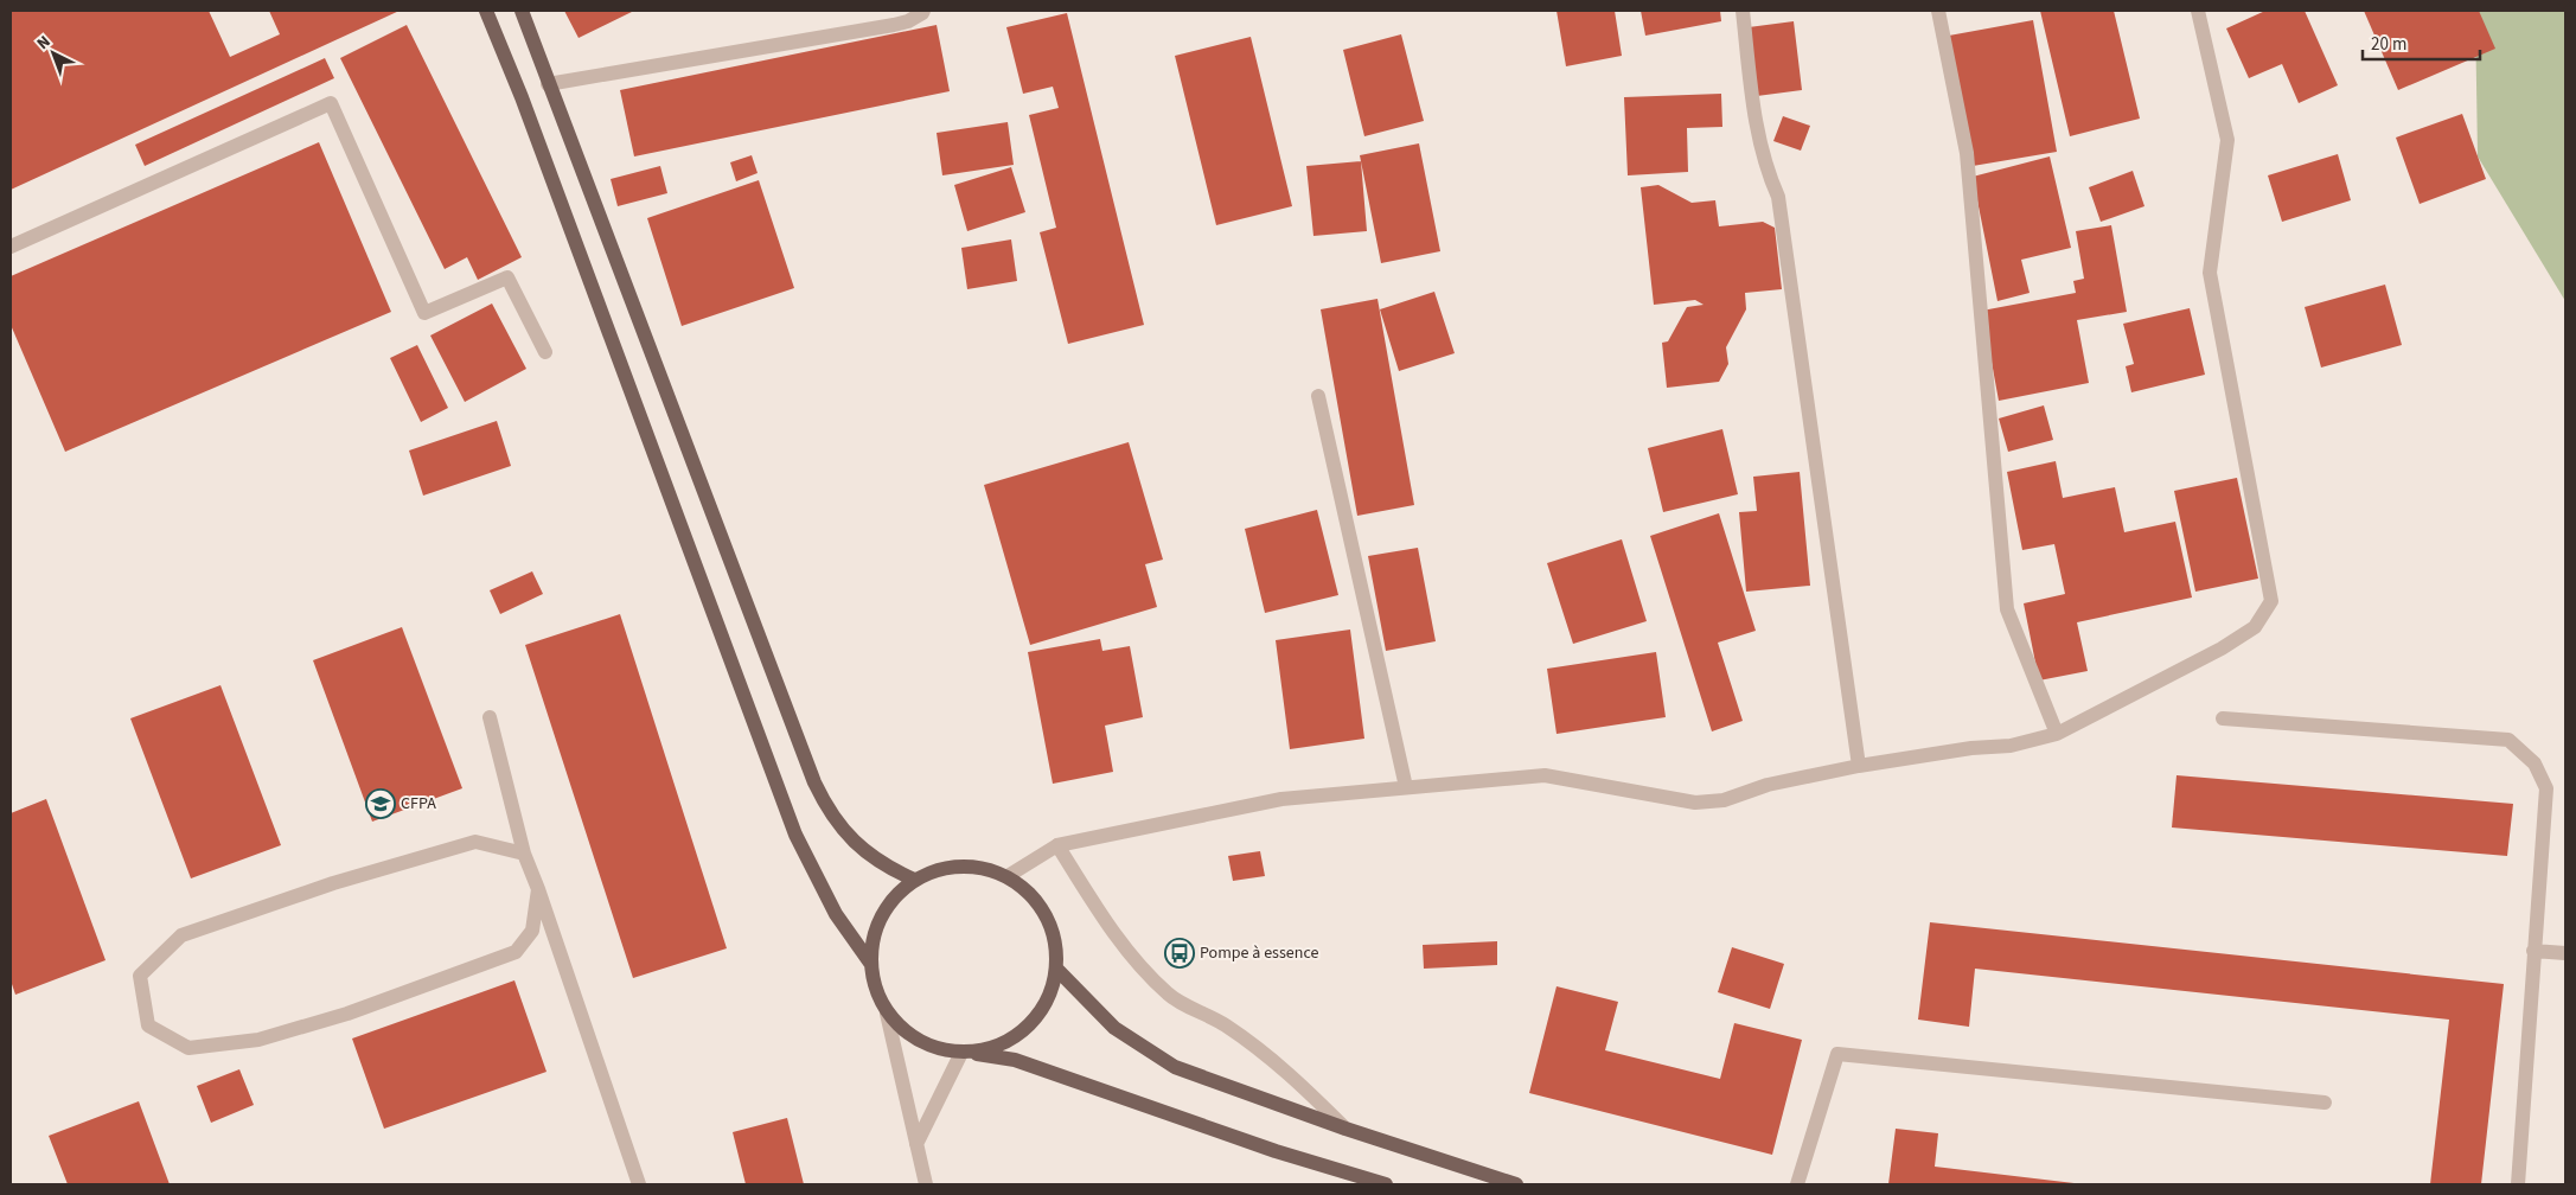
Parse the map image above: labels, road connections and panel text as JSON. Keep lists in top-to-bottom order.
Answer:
{
  "places": {
    "school or university": ["CFPA"],
    "bus stop": ["Pompe à essence"]
  },
  "scale_bar": "20 m",
  "north": "top left"
}
